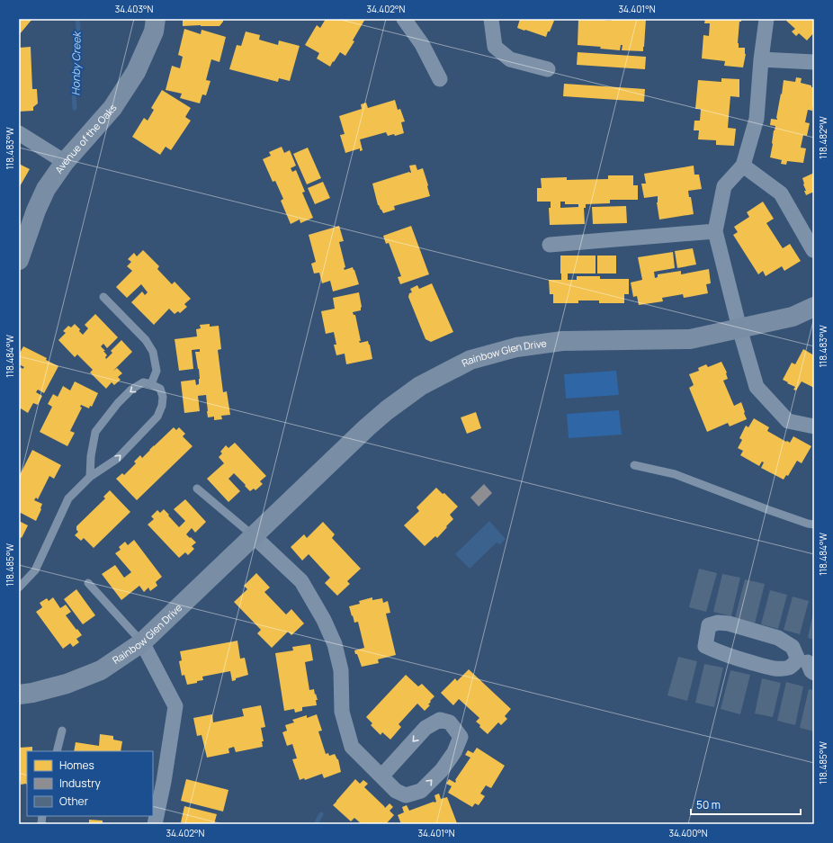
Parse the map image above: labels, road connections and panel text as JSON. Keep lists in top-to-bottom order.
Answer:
{
  "streets": {
    "street": ["Avenue of the Oaks", "Rainbow Glen Drive"]
  },
  "water": ["Honby Creek"],
  "legend": ["Homes", "Industry", "Other"],
  "scale_bar": "50 m",
  "coordinates": [
    "34.403°N",
    "34.402°N",
    "34.401°N",
    "118.482°W",
    "118.483°W",
    "118.484°W",
    "118.485°W",
    "34.400°N"
  ]
}
